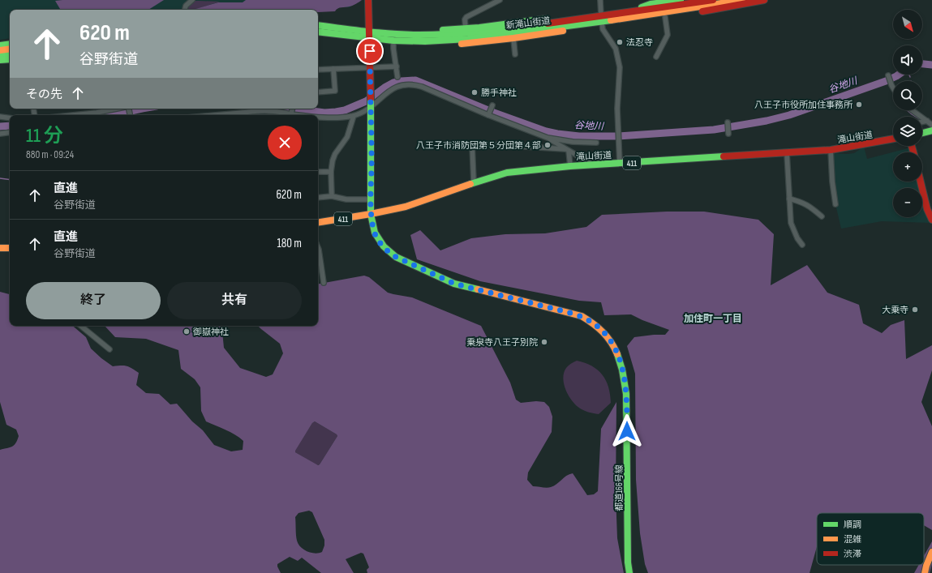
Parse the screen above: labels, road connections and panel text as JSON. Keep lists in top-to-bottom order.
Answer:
{
  "streets": {
    "main road": [
      "新滝山街道",
      "滝山街道",
      "411",
      "都道166号線"
    ]
  },
  "crossings": [
    ["新滝山街道", "都道166号線"],
    ["滝山街道", "都道166号線"]
  ],
  "districts": ["加住町一丁目"],
  "water": ["谷地川"],
  "places": [
    "法忍寺",
    "勝手神社",
    "八王子市役所加住事務所",
    "八王子市消防団第５分団第４部",
    "大乗寺",
    "御嶽神社",
    "乗泉寺八王子別院"
  ],
  "legend": ["順調", "混雑", "渋滞"],
  "north": "bottom right",
  "page": {
    "map_buttons": ["+", "−"],
    "turn": ["620 m", "谷野街道"],
    "then": "その先",
    "heading": ["11 分", "880 m · 09:24"],
    "list": [
      {
        "name": "直進",
        "note": "谷野街道",
        "value": "620 m"
      },
      {
        "name": "直進",
        "note": "谷野街道",
        "value": "180 m"
      }
    ],
    "buttons": ["終了", "共有"]
  }
}
